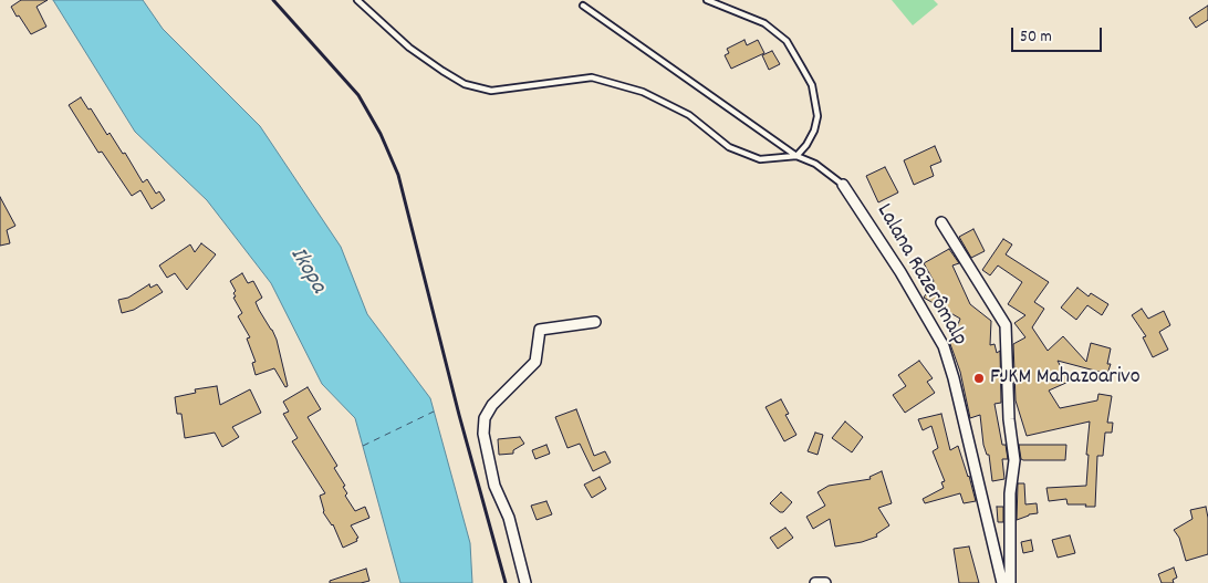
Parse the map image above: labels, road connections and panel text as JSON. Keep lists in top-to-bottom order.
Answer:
{
  "streets": {
    "street": ["Lalana Razerômalp"]
  },
  "water": ["Ikopa"],
  "places": ["FJKM Mahazoarivo"],
  "scale_bar": "50 m"
}
